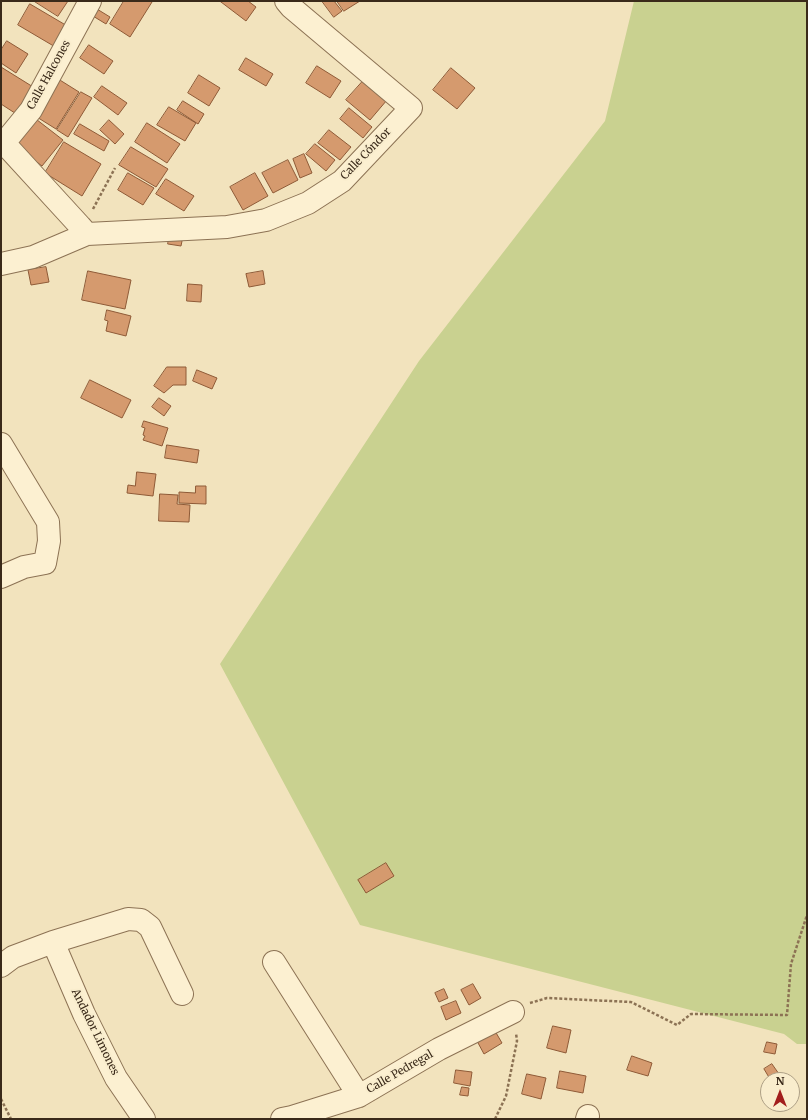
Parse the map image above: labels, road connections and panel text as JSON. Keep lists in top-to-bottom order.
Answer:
{
  "streets": {
    "street": [
      "Calle Halcones",
      "Calle Cóndor",
      "Andador Limones",
      "Calle Pedregal"
    ]
  },
  "crossings": [
    ["Calle Halcones", "Calle Cóndor"]
  ],
  "north": "top"
}
